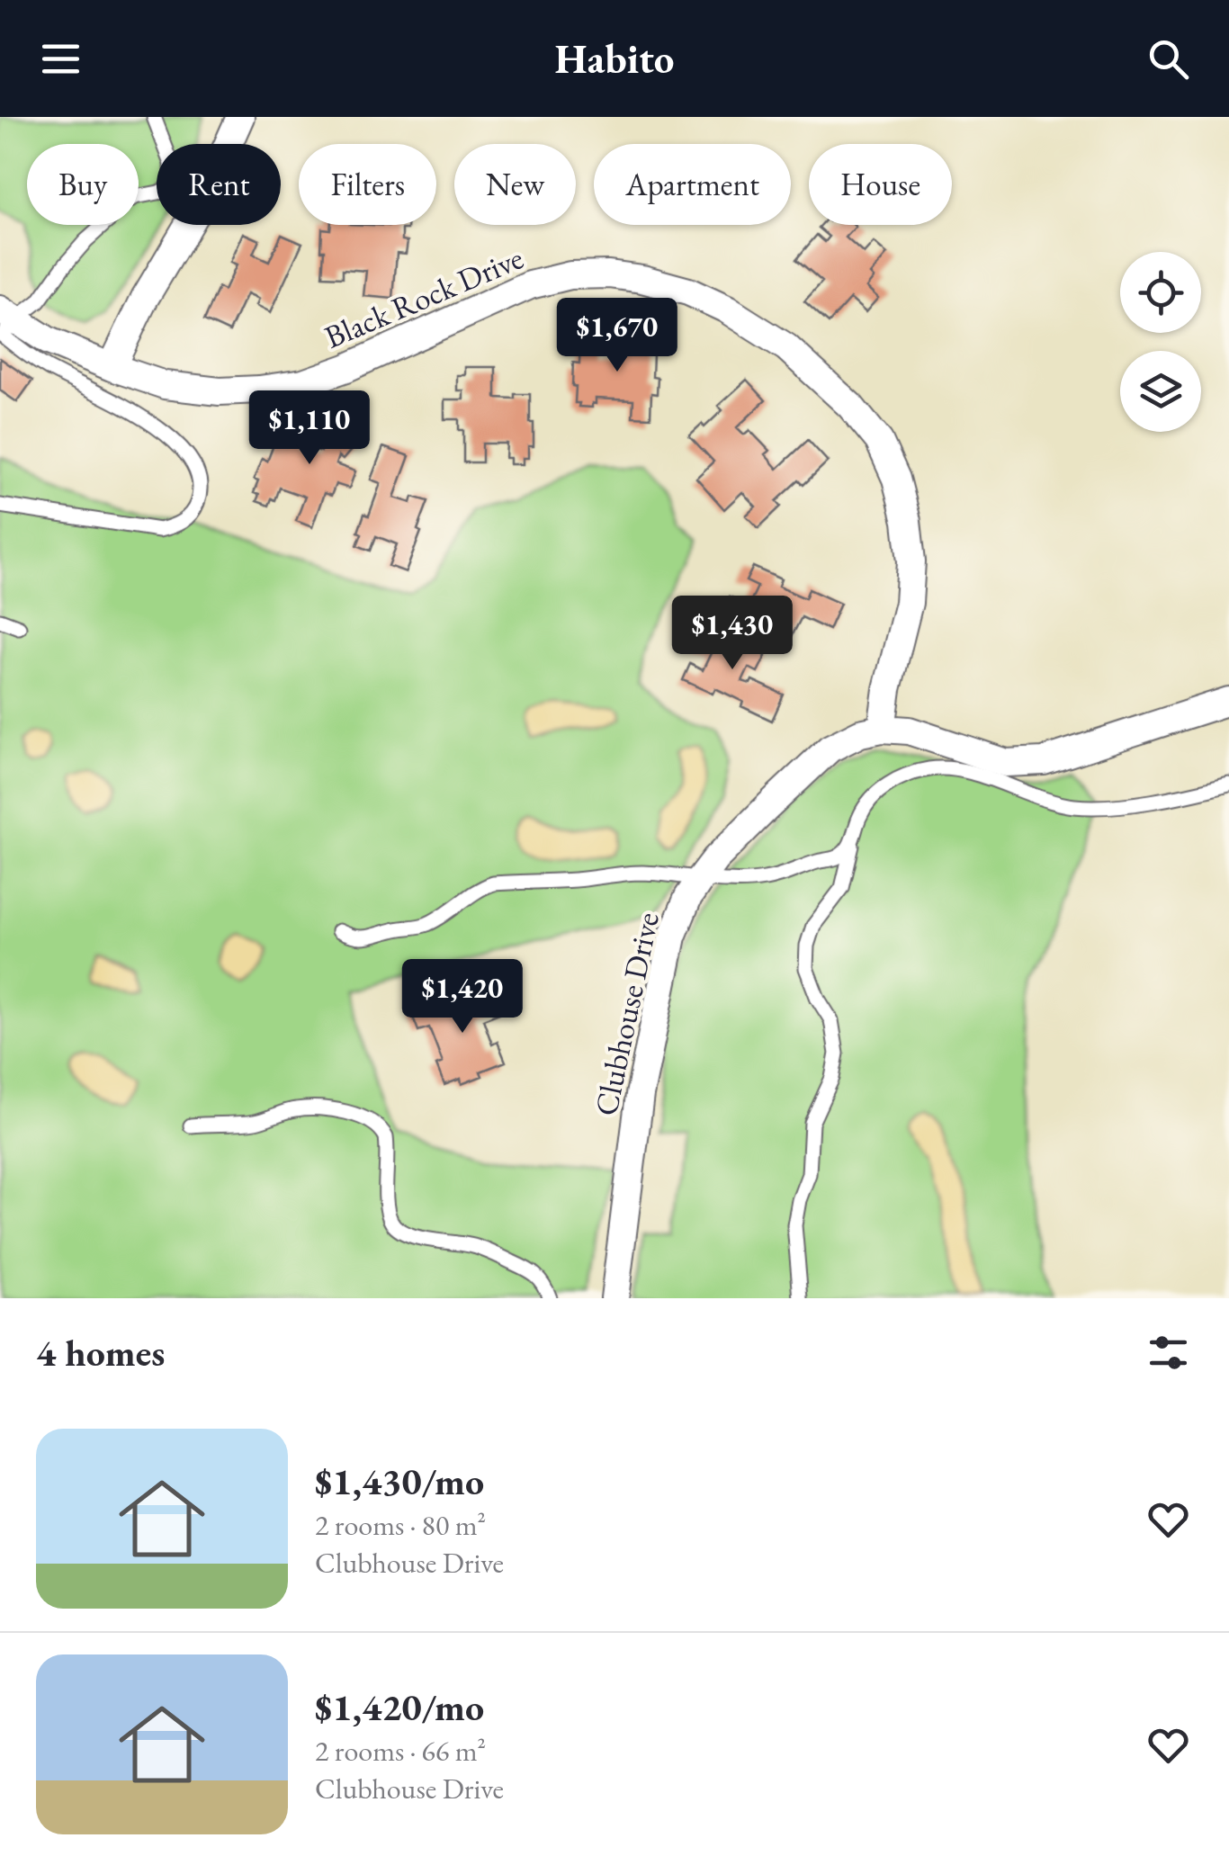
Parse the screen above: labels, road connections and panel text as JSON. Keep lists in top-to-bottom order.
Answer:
{
  "streets": {
    "street": ["Black Rock Drive", "Clubhouse Drive"]
  },
  "crossings": [
    ["Black Rock Drive", "Clubhouse Drive"]
  ],
  "page": {
    "header": "Habito",
    "chip": [
      "Buy",
      "Rent",
      "Filters",
      "New",
      "Apartment",
      "House"
    ],
    "price": [
      "$1,670",
      "$1,110",
      "$1,430",
      "$1,420"
    ],
    "heading": "4 homes",
    "list": [
      {
        "name": "$1,430/mo",
        "note": "2 rooms · 80 m² · Clubhouse Drive"
      },
      {
        "name": "$1,420/mo",
        "note": "2 rooms · 66 m² · Clubhouse Drive"
      }
    ]
  }
}
